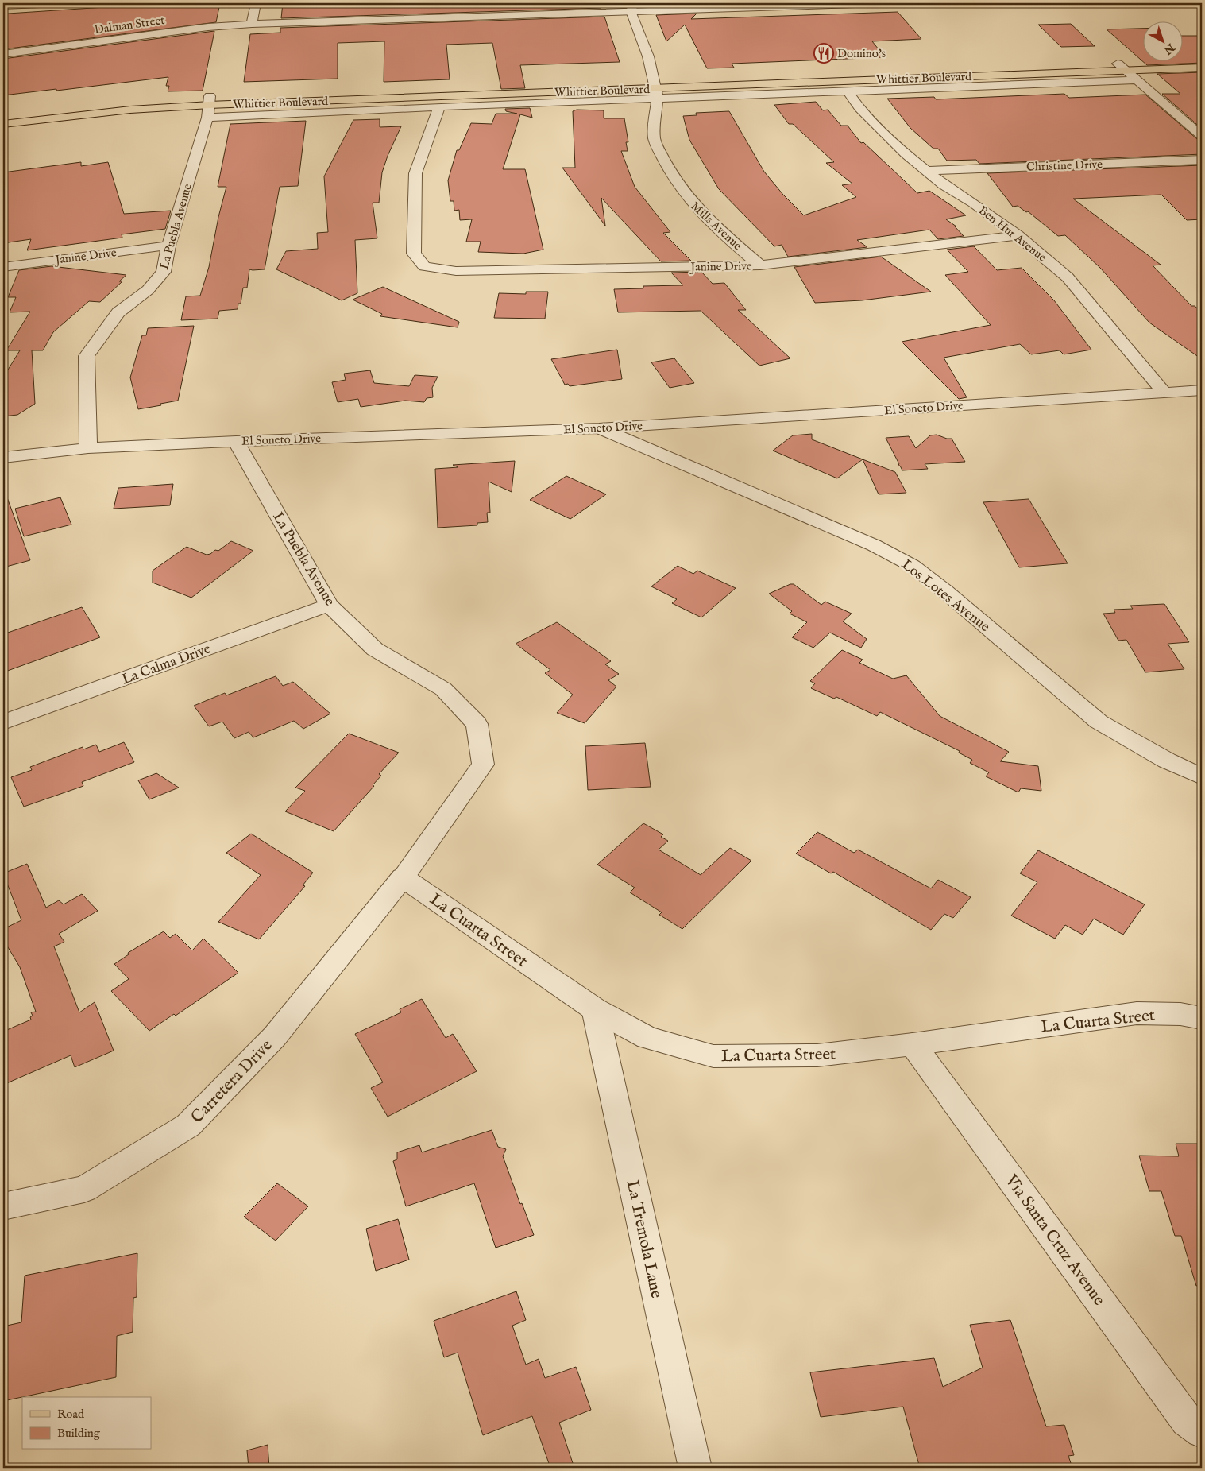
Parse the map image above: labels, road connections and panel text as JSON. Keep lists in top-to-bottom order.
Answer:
{
  "streets": {
    "main road": ["Whittier Boulevard"],
    "street": [
      "Dalman Street",
      "Christine Drive",
      "Mills Avenue",
      "La Puebla Avenue",
      "Ben Hur Avenue",
      "Janine Drive",
      "El Soneto Drive",
      "Los Lotes Avenue",
      "La Calma Drive",
      "La Cuarta Street",
      "Carretera Drive",
      "La Tremola Lane",
      "Via Santa Cruz Avenue"
    ]
  },
  "crossings": [
    ["Dalman Street", "Mills Avenue"],
    ["Whittier Boulevard", "Mills Avenue"],
    ["Whittier Boulevard", "La Puebla Avenue"],
    ["Whittier Boulevard", "Ben Hur Avenue"],
    ["Whittier Boulevard", "Janine Drive"],
    ["Christine Drive", "Ben Hur Avenue"],
    ["Mills Avenue", "Janine Drive"],
    ["La Puebla Avenue", "Janine Drive"],
    ["La Puebla Avenue", "El Soneto Drive"],
    ["La Puebla Avenue", "La Calma Drive"],
    ["La Puebla Avenue", "La Cuarta Street"],
    ["La Puebla Avenue", "Carretera Drive"],
    ["Ben Hur Avenue", "Janine Drive"],
    ["Ben Hur Avenue", "El Soneto Drive"],
    ["El Soneto Drive", "Los Lotes Avenue"],
    ["La Cuarta Street", "Carretera Drive"],
    ["La Cuarta Street", "La Tremola Lane"],
    ["La Cuarta Street", "Via Santa Cruz Avenue"]
  ],
  "places": {
    "restaurant": ["Domino's"]
  },
  "legend": ["Road", "Building"],
  "north": "bottom right"
}
